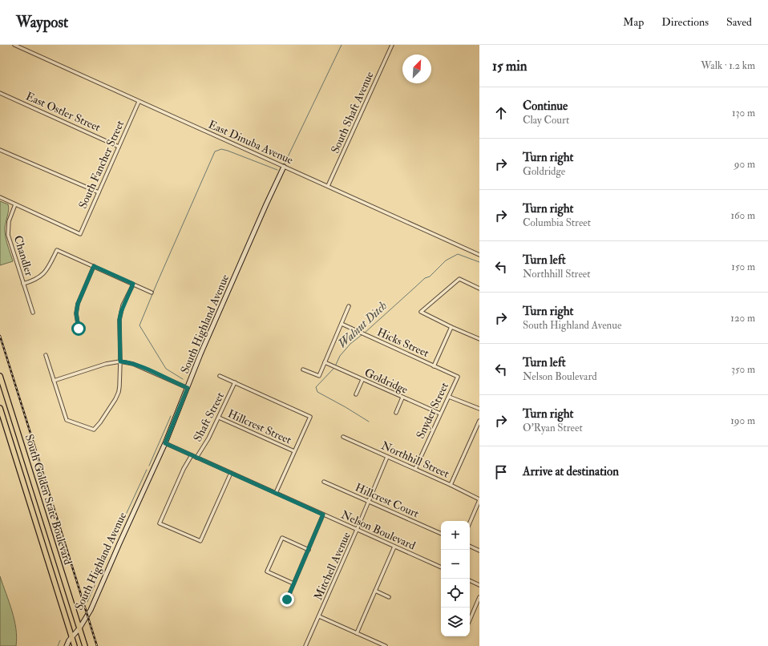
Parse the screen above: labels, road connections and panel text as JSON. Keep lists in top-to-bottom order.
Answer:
{
  "streets": {
    "main road": ["South Golden State Boulevard"],
    "street": [
      "East Ostler Street",
      "South Shaft Avenue",
      "East Dinuba Avenue",
      "South Fancher Street",
      "Chandler",
      "South Highland Avenue",
      "Hicks Street",
      "Goldridge",
      "Snyder Street",
      "Shaft Street",
      "Hillcrest Street",
      "Northhill Street",
      "Hillcrest Court",
      "Nelson Boulevard",
      "Mitchell Avenue"
    ]
  },
  "crossings": [
    ["East Ostler Street", "South Fancher Street"],
    ["South Shaft Avenue", "East Dinuba Avenue"],
    ["East Dinuba Avenue", "South Fancher Street"],
    ["East Dinuba Avenue", "South Highland Avenue"],
    ["South Fancher Street", "Chandler"],
    ["South Highland Avenue", "South Golden State Boulevard"],
    ["South Highland Avenue", "Nelson Boulevard"],
    ["Hicks Street", "Snyder Street"],
    ["Goldridge", "Snyder Street"],
    ["Snyder Street", "Northhill Street"],
    ["Shaft Street", "Hillcrest Street"],
    ["Shaft Street", "Nelson Boulevard"],
    ["Northhill Street", "Mitchell Avenue"],
    ["Hillcrest Court", "Mitchell Avenue"],
    ["Nelson Boulevard", "Mitchell Avenue"]
  ],
  "water": ["Walnut Ditch"],
  "north": "top right",
  "page": {
    "header": "Waypost",
    "nav": ["Map", "Directions", "Saved"],
    "heading": ["15 min", "Walk · 1.2 km"],
    "list": [
      ["Continue", "Clay Court", "130 m"],
      ["Turn right", "Goldridge", "90 m"],
      ["Turn right", "Columbia Street", "160 m"],
      ["Turn left", "Northhill Street", "150 m"],
      ["Turn right", "South Highland Avenue", "120 m"],
      ["Turn left", "Nelson Boulevard", "350 m"],
      ["Turn right", "O'Ryan Street", "190 m"],
      "Arrive at destination"
    ],
    "map_buttons": ["+", "−"]
  }
}
